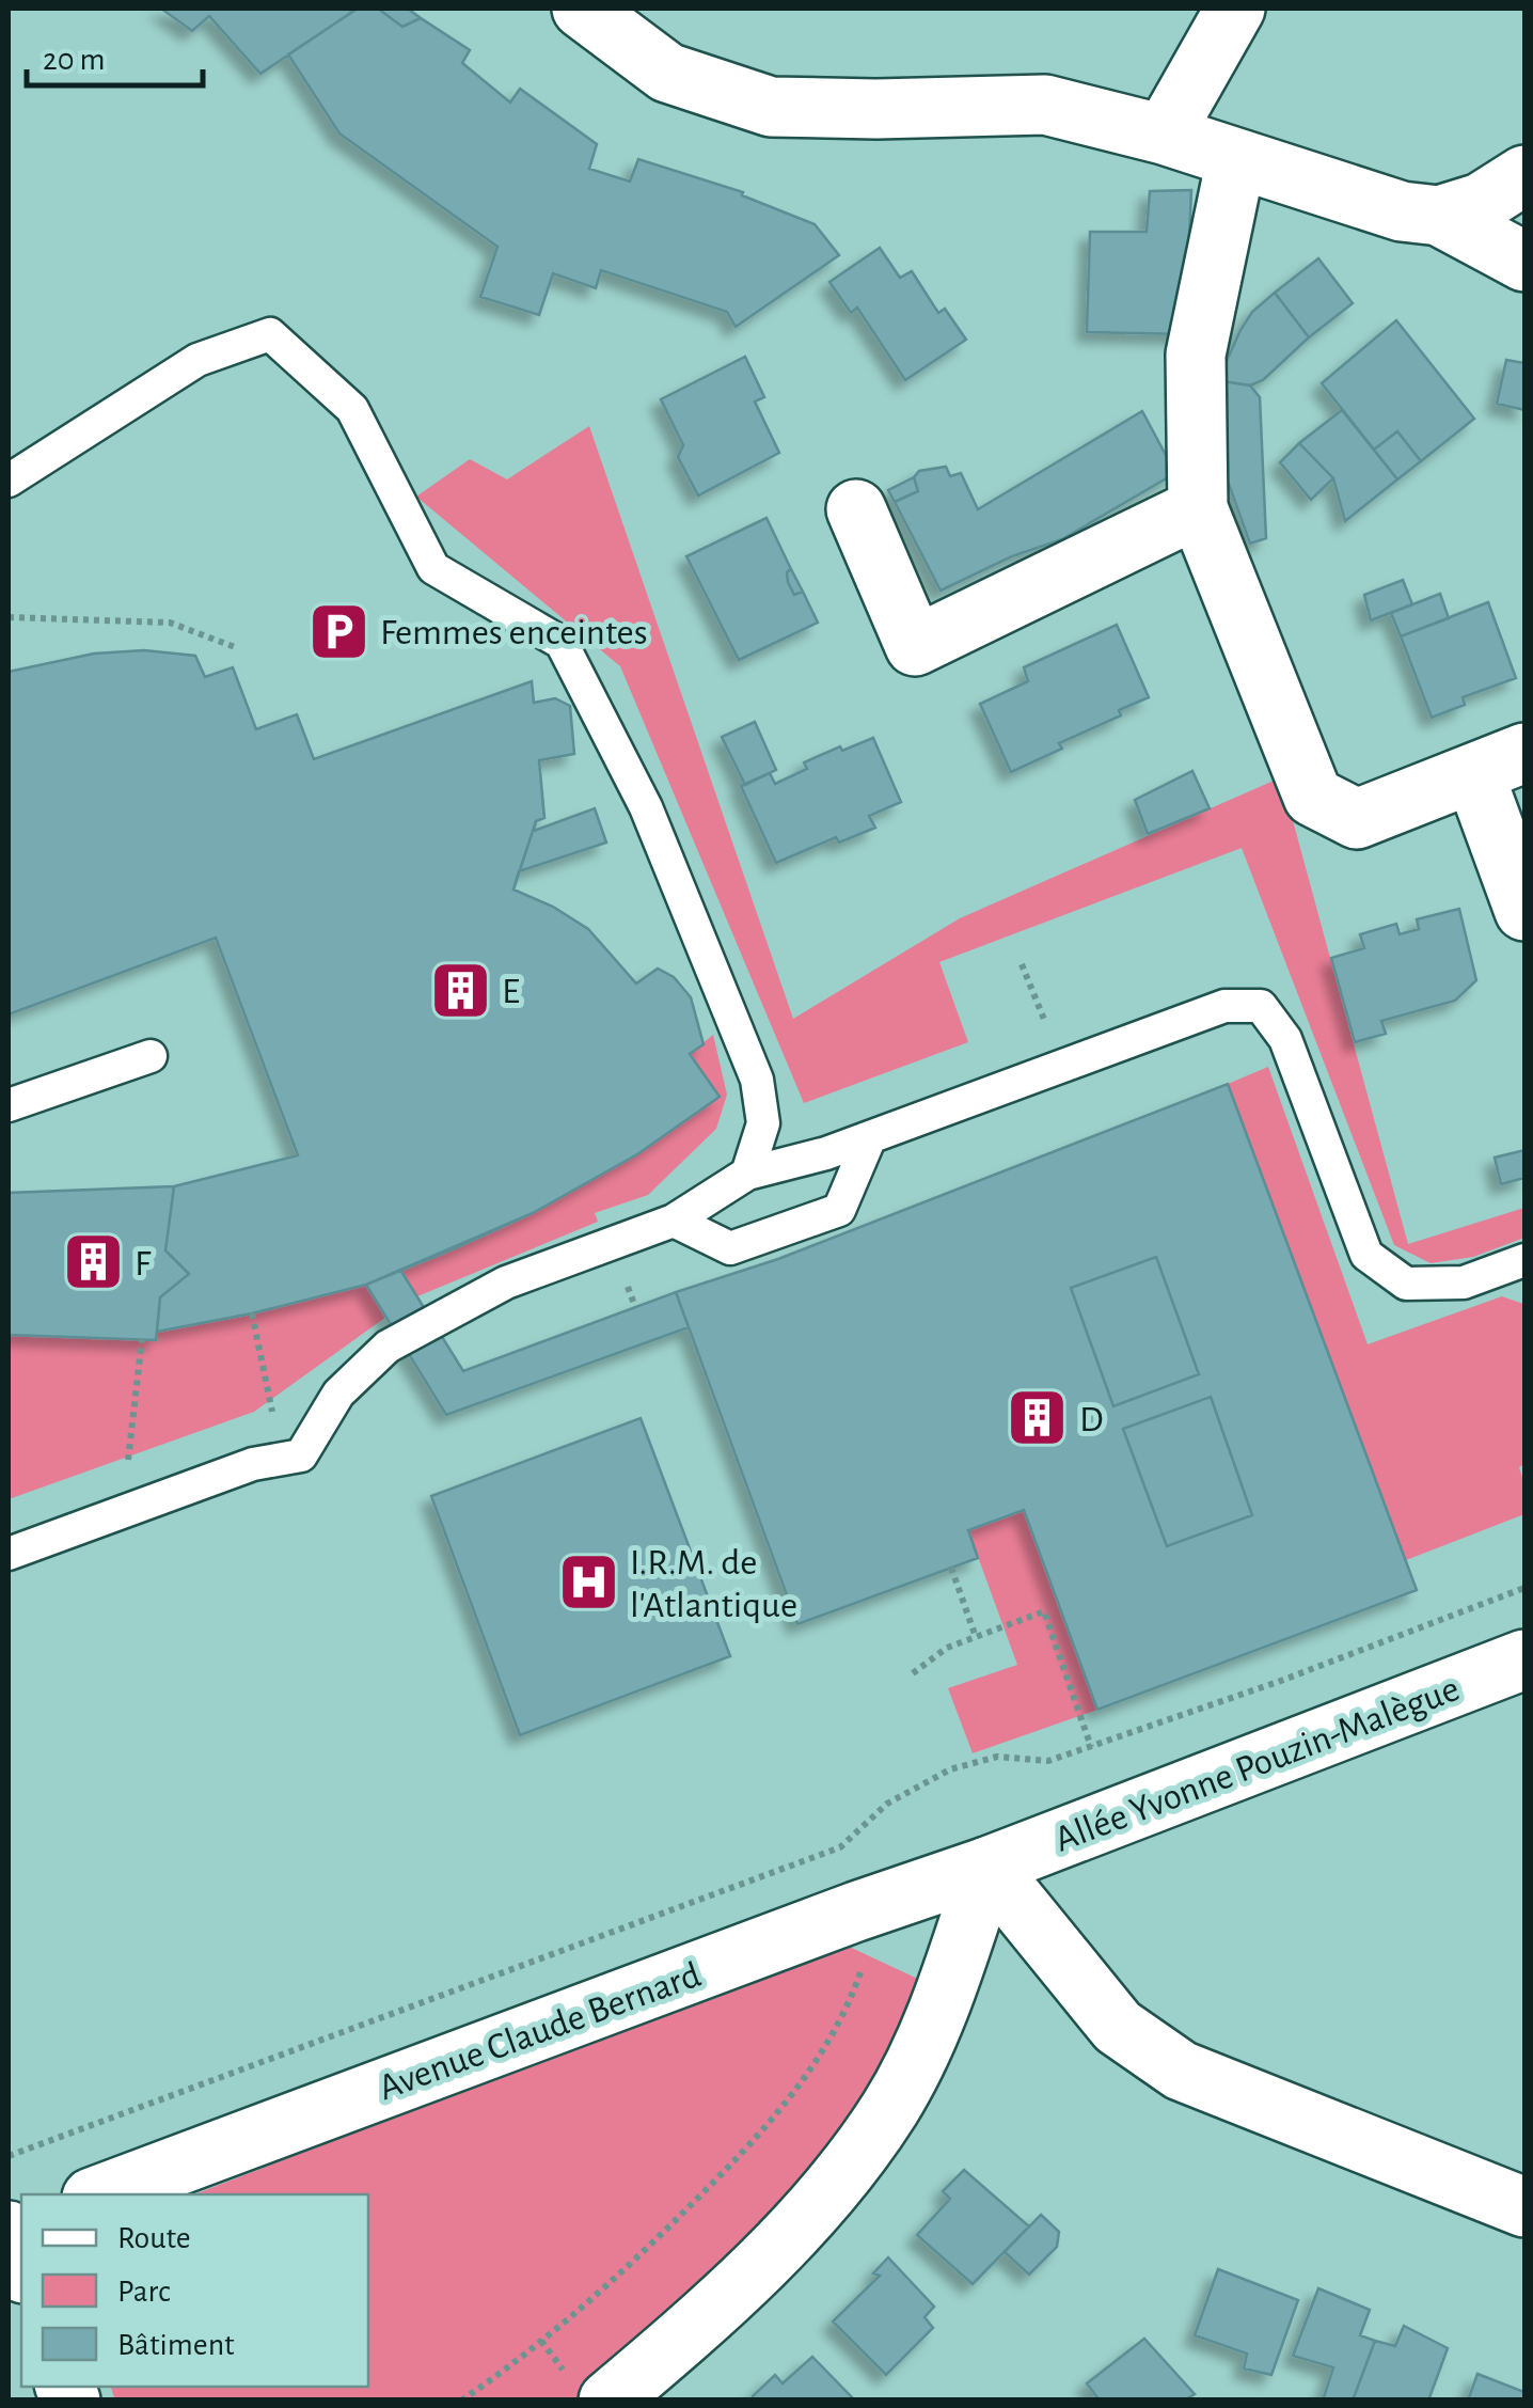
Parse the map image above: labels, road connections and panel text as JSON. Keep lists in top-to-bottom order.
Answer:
{
  "streets": {
    "street": ["Allée Yvonne Pouzin-Malègue", "Avenue Claude Bernard"]
  },
  "crossings": [
    ["Allée Yvonne Pouzin-Malègue", "Avenue Claude Bernard"]
  ],
  "places": {
    "parking": ["Femmes enceintes"],
    "building": ["E", "F", "D"],
    "hospital": ["I.R.M. de l'Atlantique"]
  },
  "legend": ["Route", "Parc", "Bâtiment"],
  "scale_bar": "20 m"
}
